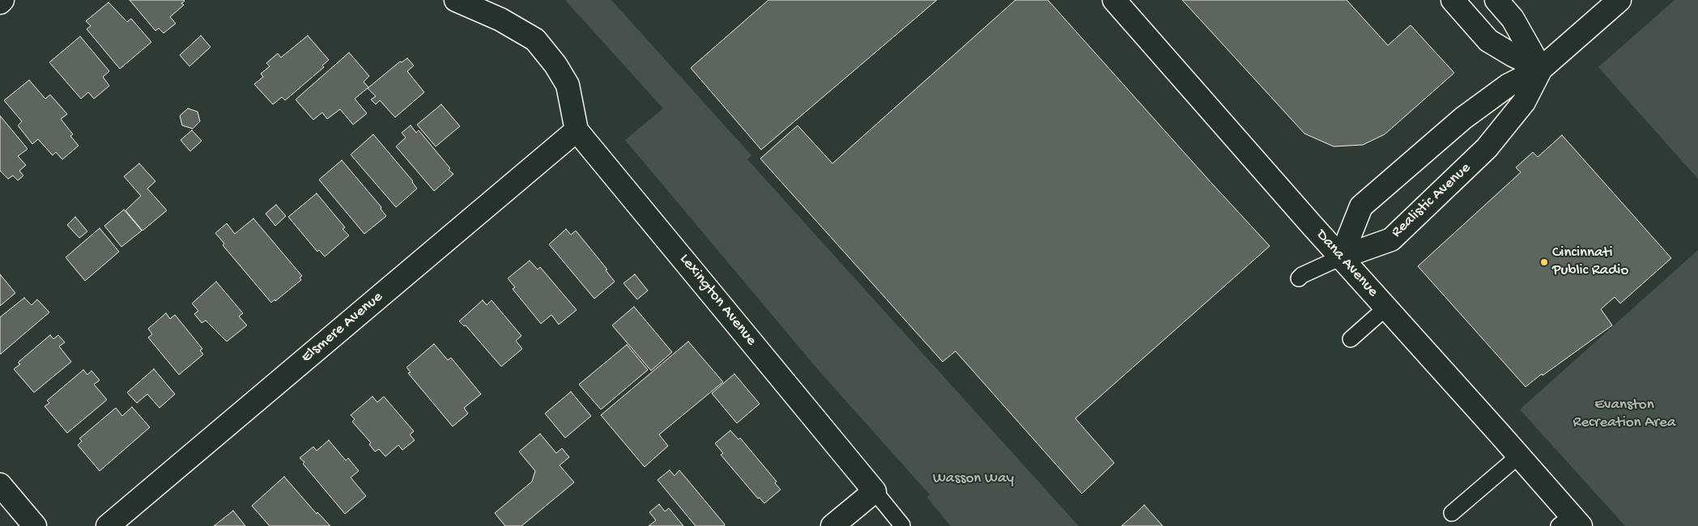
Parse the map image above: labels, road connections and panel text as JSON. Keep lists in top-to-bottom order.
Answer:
{
  "streets": {
    "street": [
      "Realistic Avenue",
      "Dana Avenue",
      "Lexington Avenue",
      "Elsmere Avenue"
    ]
  },
  "crossings": [
    ["Realistic Avenue", "Dana Avenue"],
    ["Lexington Avenue", "Elsmere Avenue"]
  ],
  "parks": ["Evanston Recreation Area", "Wasson Way"],
  "places": ["Cincinnati Public Radio"]
}
